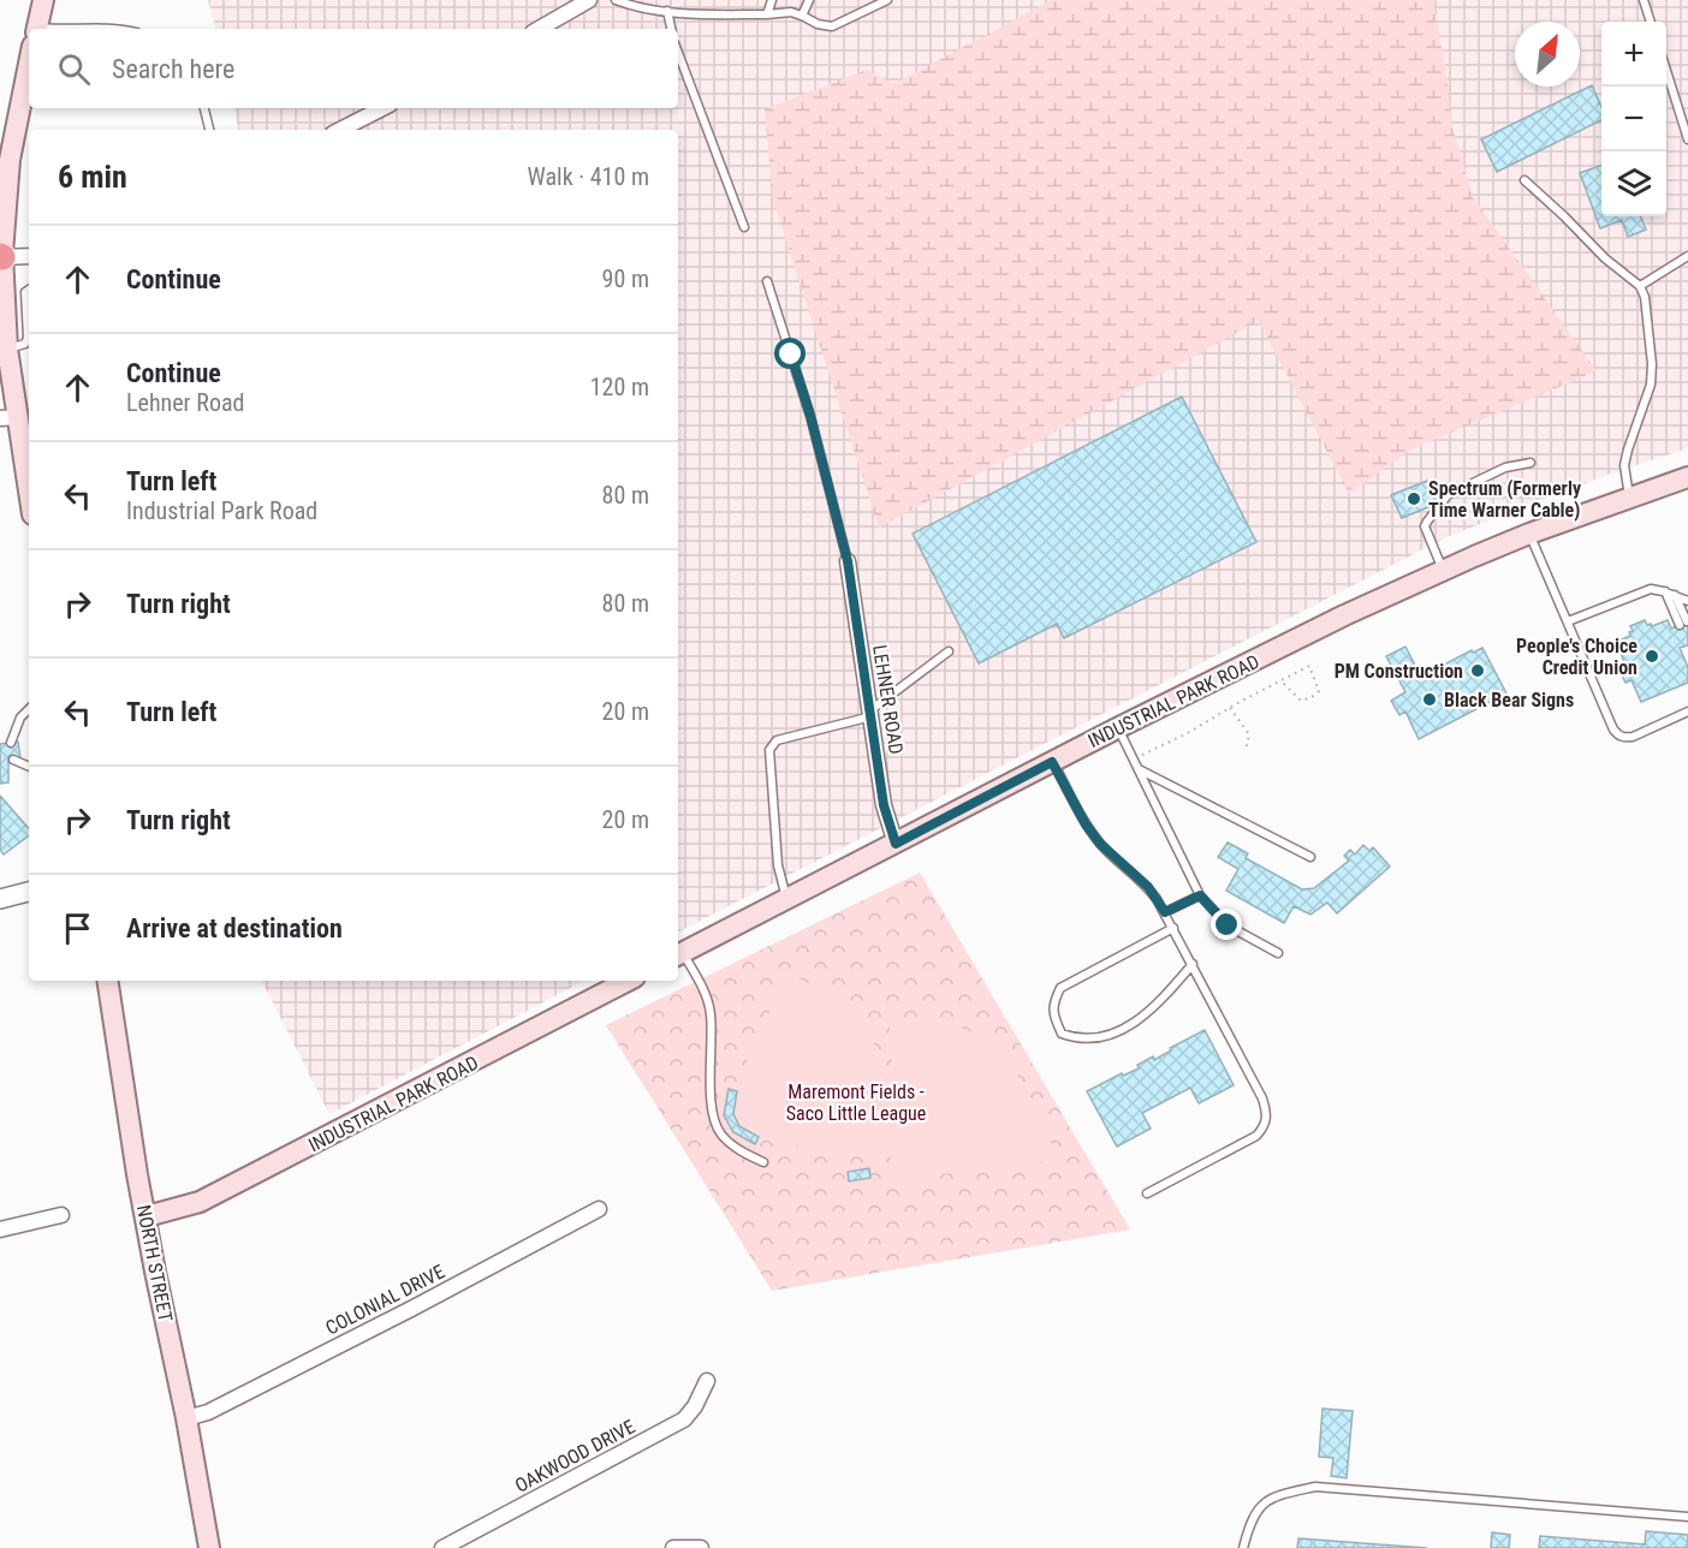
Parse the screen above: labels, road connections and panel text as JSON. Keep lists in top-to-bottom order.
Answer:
{
  "streets": {
    "main road": ["INDUSTRIAL PARK ROAD", "NORTH STREET"],
    "street": ["LEHNER ROAD", "COLONIAL DRIVE", "OAKWOOD DRIVE"]
  },
  "crossings": [
    ["LEHNER ROAD", "INDUSTRIAL PARK ROAD"],
    ["INDUSTRIAL PARK ROAD", "NORTH STREET"],
    ["NORTH STREET", "COLONIAL DRIVE"]
  ],
  "parks": ["Maremont Fields - Saco Little League"],
  "places": [
    "Spectrum (Formerly Time Warner Cable)",
    "People's Choice Credit Union",
    "PM Construction",
    "Black Bear Signs"
  ],
  "north": "top right",
  "page": {
    "map_buttons": ["+", "−"],
    "search": "Search here",
    "heading": ["6 min", "Walk · 410 m"],
    "list": [
      ["Continue", "90 m"],
      ["Continue", "Lehner Road", "120 m"],
      ["Turn left", "Industrial Park Road", "80 m"],
      ["Turn right", "80 m"],
      ["Turn left", "20 m"],
      ["Turn right", "20 m"],
      "Arrive at destination"
    ]
  }
}
